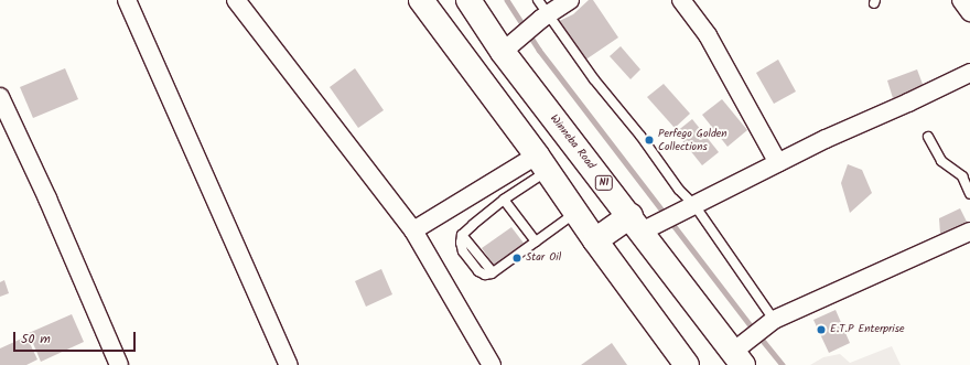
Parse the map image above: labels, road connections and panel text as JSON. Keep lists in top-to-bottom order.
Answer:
{
  "streets": {
    "highway": ["Winneba Road", "N1"]
  },
  "places": ["Perfego Golden Collections", "Star Oil", "E.T.P Enterprise"],
  "scale_bar": "50 m"
}
